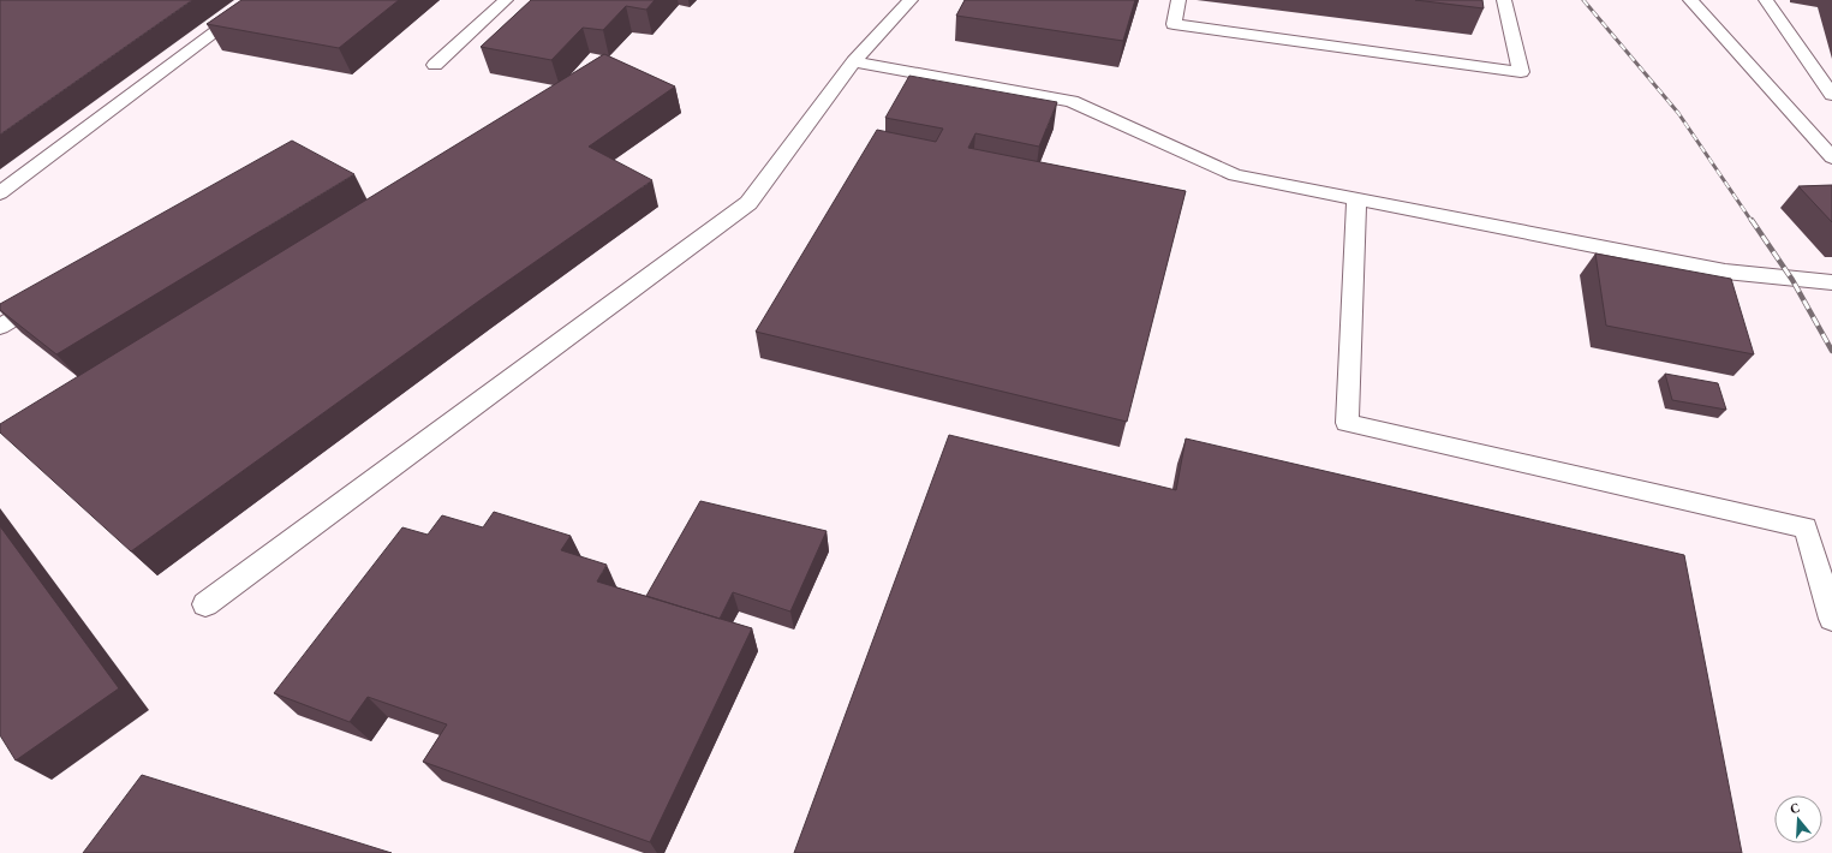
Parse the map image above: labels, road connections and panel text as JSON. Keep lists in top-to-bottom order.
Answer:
{
  "north": "top"
}
